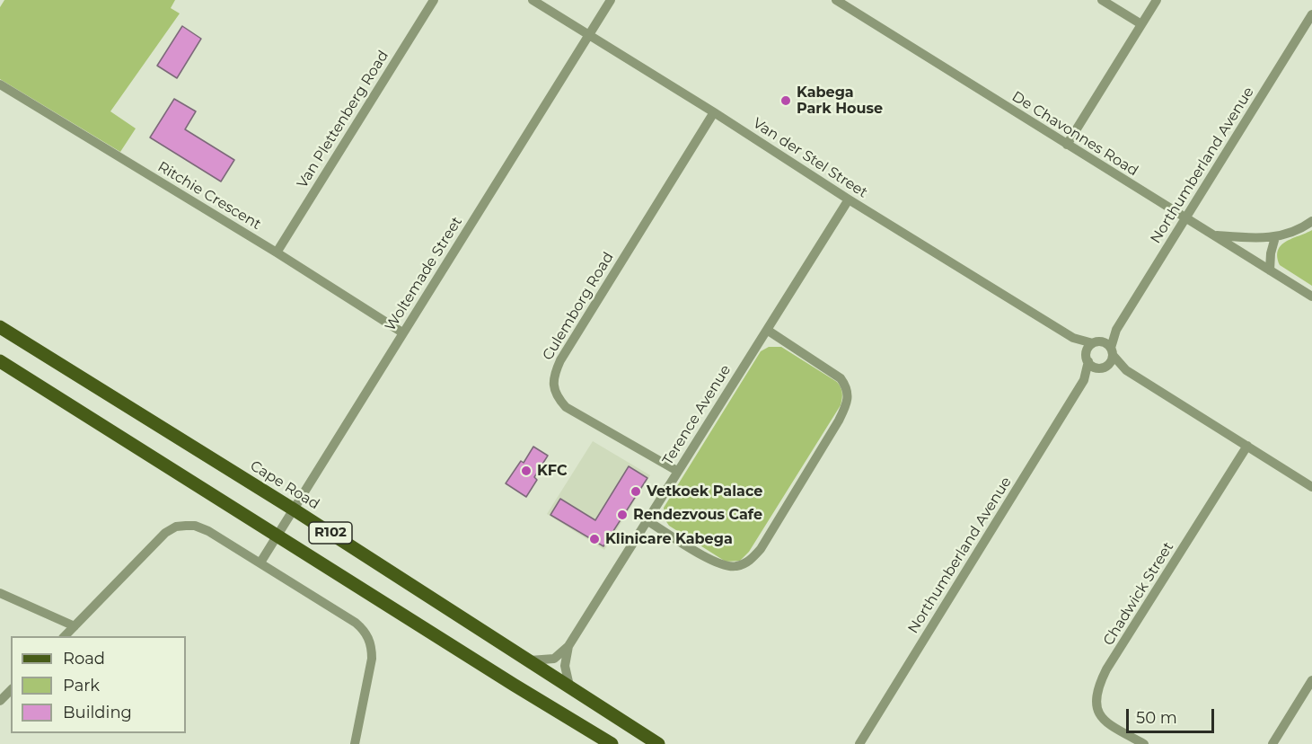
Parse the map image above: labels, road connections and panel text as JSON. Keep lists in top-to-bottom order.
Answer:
{
  "streets": {
    "main road": ["Cape Road", "R102"],
    "street": [
      "Van Plettenberg Road",
      "De Chavonnes Road",
      "Van der Stel Street",
      "Northumberland Avenue",
      "Ritchie Crescent",
      "Woltemade Street",
      "Culemborg Road",
      "Terence Avenue",
      "Chadwick Street"
    ]
  },
  "crossings": [
    ["Van Plettenberg Road", "Ritchie Crescent"],
    ["De Chavonnes Road", "Northumberland Avenue"],
    ["Van der Stel Street", "Northumberland Avenue"],
    ["Van der Stel Street", "Woltemade Street"],
    ["Van der Stel Street", "Culemborg Road"],
    ["Van der Stel Street", "Terence Avenue"],
    ["Ritchie Crescent", "Woltemade Street"],
    ["Woltemade Street", "Cape Road"],
    ["Woltemade Street", "R102"],
    ["Culemborg Road", "Terence Avenue"],
    ["Terence Avenue", "Cape Road"]
  ],
  "places": [
    "Kabega Park House",
    "KFC",
    "Vetkoek Palace",
    "Rendezvous Cafe",
    "Klinicare Kabega"
  ],
  "legend": ["Road", "Park", "Building"],
  "scale_bar": "50 m"
}
